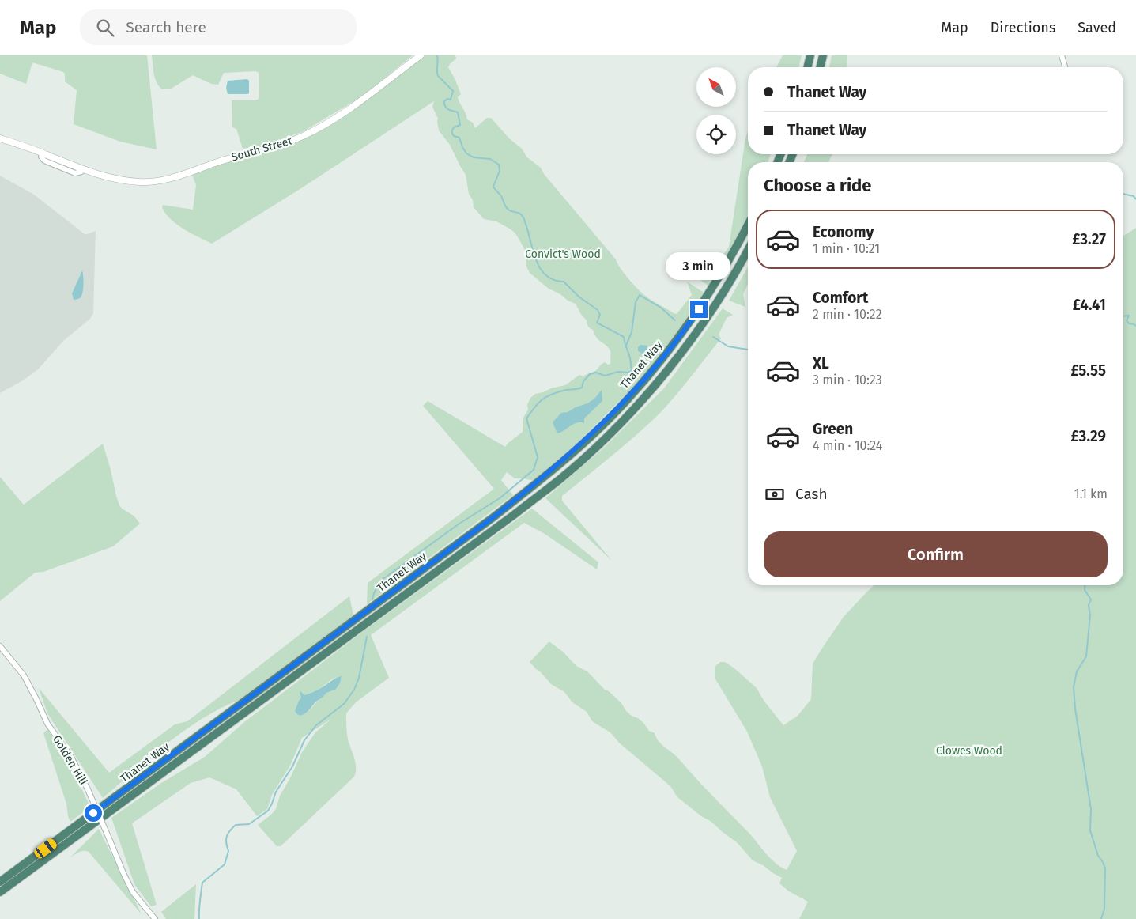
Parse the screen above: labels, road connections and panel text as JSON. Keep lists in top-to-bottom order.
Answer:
{
  "streets": {
    "highway": ["Thanet Way"],
    "street": ["South Street", "Golden Hill"]
  },
  "parks": ["Convict's Wood", "Clowes Wood"],
  "north": "top left",
  "page": {
    "header": "Map",
    "search": "Search here",
    "nav": ["Map", "Directions", "Saved"],
    "banner": ["Thanet Way", "Thanet Way"],
    "heading": "Choose a ride",
    "list": [
      {
        "name": "Economy",
        "note": "1 min · 10:21",
        "value": "£3.27"
      },
      {
        "name": "Comfort",
        "note": "2 min · 10:22",
        "value": "£4.41"
      },
      {
        "name": "XL",
        "note": "3 min · 10:23",
        "value": "£5.55"
      },
      {
        "name": "Green",
        "note": "4 min · 10:24",
        "value": "£3.29"
      }
    ],
    "bubble": "3 min",
    "pay": ["Cash", "1.1 km"],
    "buttons": "Confirm"
  }
}
